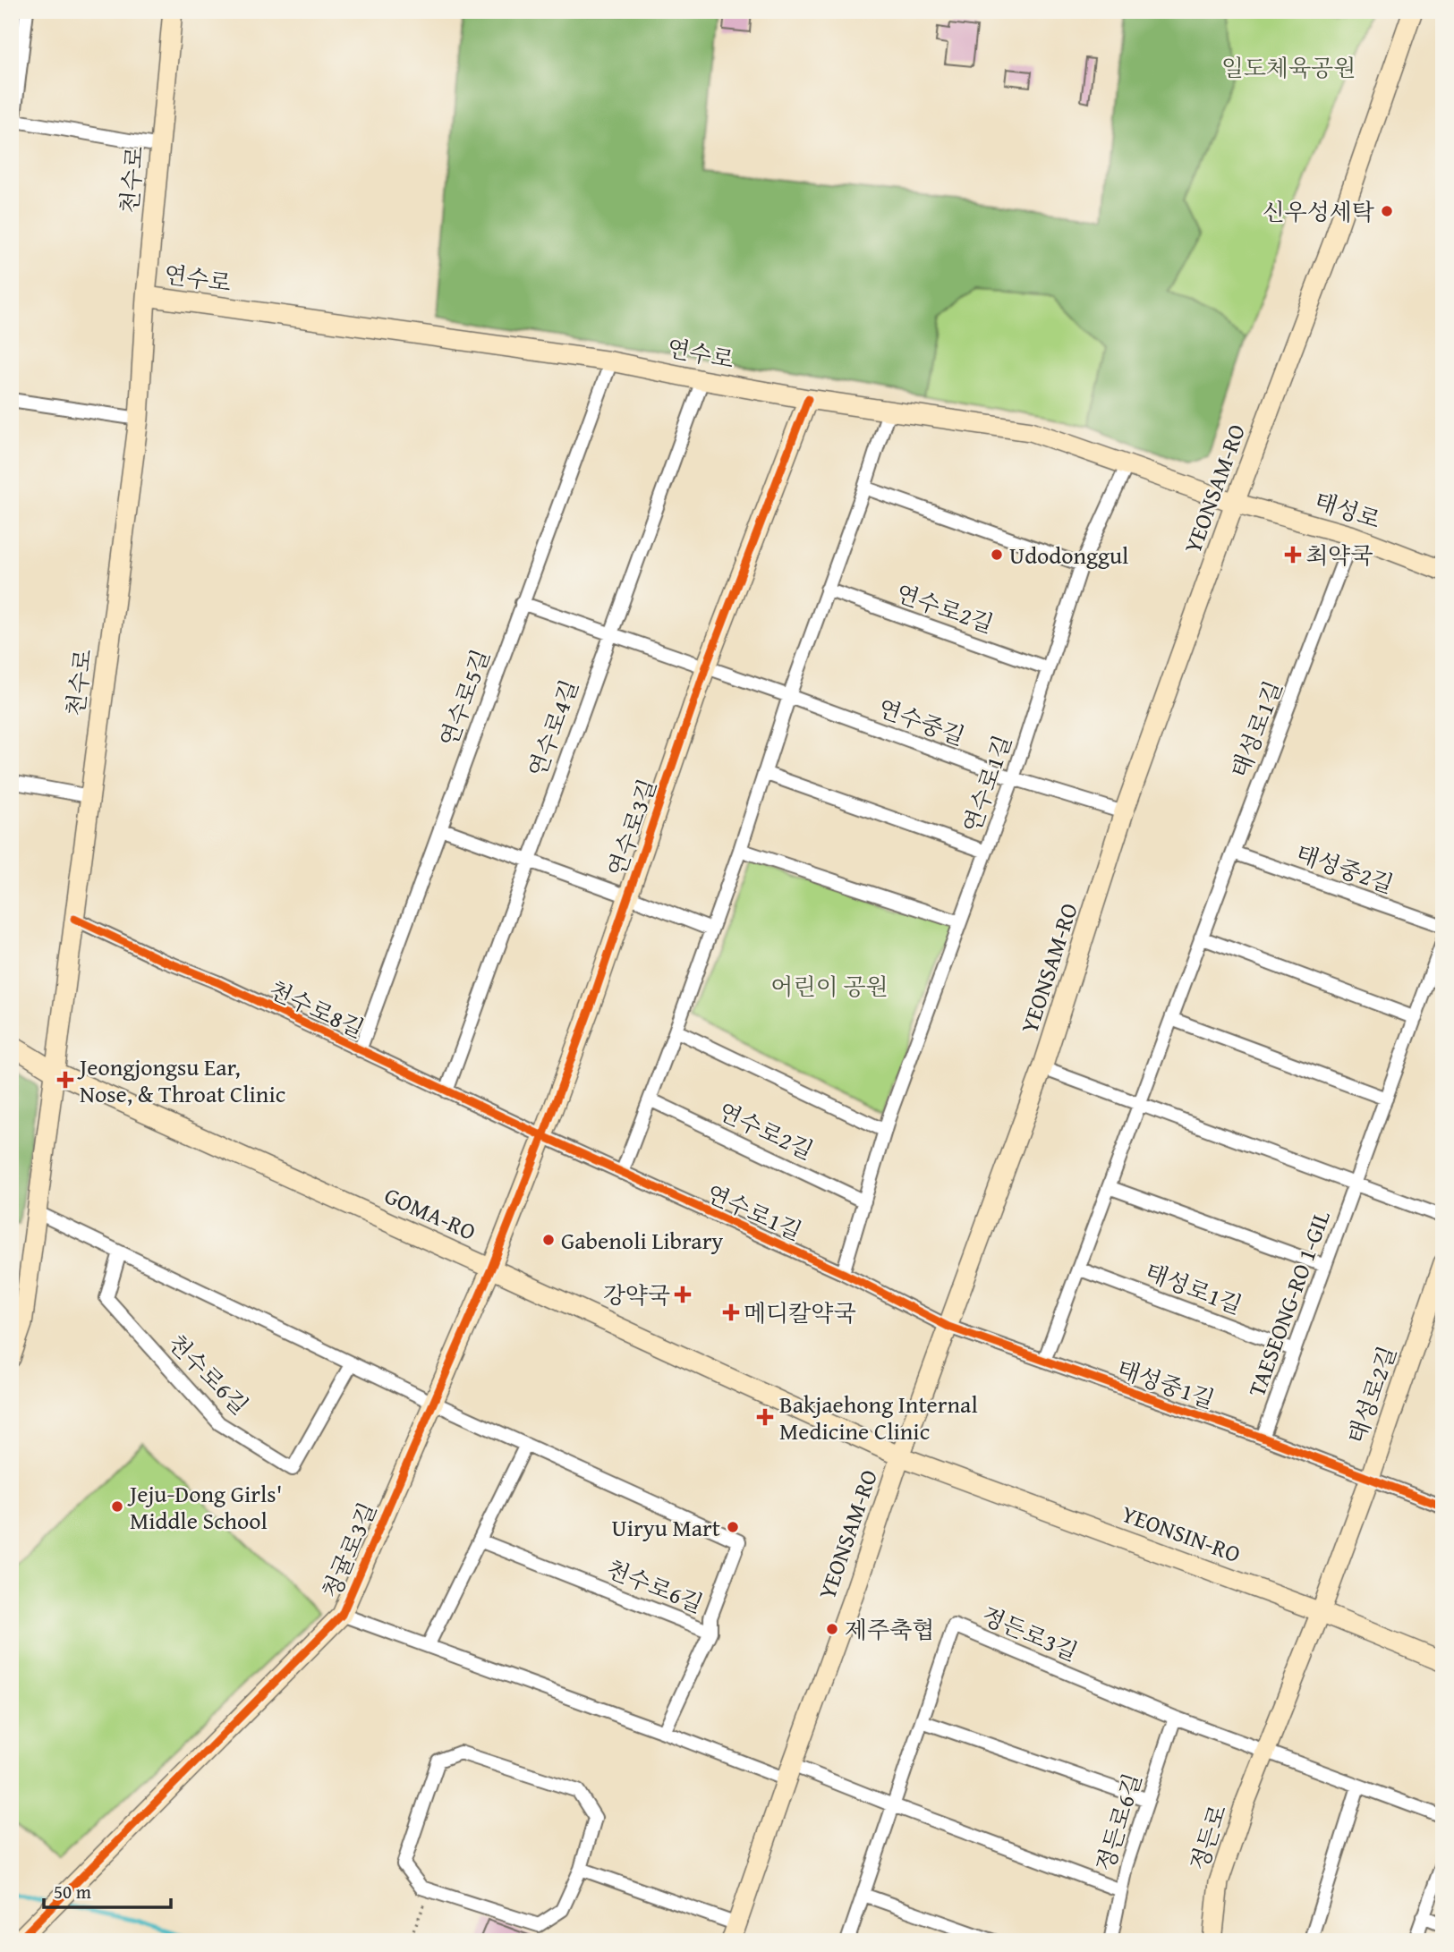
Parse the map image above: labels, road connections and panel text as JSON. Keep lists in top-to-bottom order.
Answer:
{
  "streets": {
    "street": [
      "천수로",
      "연수로",
      "YEONSAM-RO",
      "태성로",
      "연수로2길",
      "연수로5길",
      "연수중길",
      "연수로4길",
      "태성로1길",
      "연수로1길",
      "연수로3길",
      "태성중2길",
      "천수로8길",
      "GOMA-RO",
      "TAESEONG-RO 1-GIL",
      "천수로6길",
      "태성중1길",
      "태성로2길",
      "YEONSIN-RO",
      "청귤로3길",
      "정든로3길",
      "정든로6길",
      "정든로"
    ]
  },
  "crossings": [
    ["천수로", "연수로"],
    ["천수로", "천수로8길"],
    ["천수로", "GOMA-RO"],
    ["천수로", "천수로6길"],
    ["연수로", "YEONSAM-RO"],
    ["연수로", "태성로"],
    ["연수로", "연수로5길"],
    ["연수로", "연수로4길"],
    ["연수로", "연수로1길"],
    ["연수로", "연수로3길"],
    ["YEONSAM-RO", "태성로"],
    ["YEONSAM-RO", "연수중길"],
    ["YEONSAM-RO", "연수로1길"],
    ["YEONSAM-RO", "GOMA-RO"],
    ["YEONSAM-RO", "태성중1길"],
    ["YEONSAM-RO", "YEONSIN-RO"],
    ["태성로", "태성로1길"],
    ["연수로2길", "연수로1길"],
    ["연수로5길", "연수중길"],
    ["연수로5길", "천수로8길"],
    ["연수중길", "연수로4길"],
    ["연수중길", "연수로1길"],
    ["연수중길", "연수로3길"],
    ["연수로4길", "천수로8길"],
    ["태성로1길", "태성중2길"],
    ["태성로1길", "TAESEONG-RO 1-GIL"],
    ["태성로1길", "태성중1길"],
    ["연수로1길", "연수로3길"],
    ["연수로1길", "천수로8길"],
    ["연수로1길", "태성중1길"],
    ["연수로3길", "천수로8길"],
    ["연수로3길", "GOMA-RO"],
    ["연수로3길", "청귤로3길"],
    ["GOMA-RO", "YEONSIN-RO"],
    ["GOMA-RO", "청귤로3길"],
    ["TAESEONG-RO 1-GIL", "태성중1길"],
    ["천수로6길", "청귤로3길"],
    ["태성중1길", "태성로2길"],
    ["태성로2길", "YEONSIN-RO"],
    ["태성로2길", "정든로"],
    ["YEONSIN-RO", "정든로"],
    ["정든로3길", "정든로6길"],
    ["정든로3길", "정든로"]
  ],
  "parks": ["일도체육공원", "어린이 공원"],
  "places": {
    "other": [
      "신우성세탁",
      "Udodonggul",
      "Gabenoli Library",
      "Jeju-Dong Girls' Middle School",
      "Uiryu Mart",
      "제주축협"
    ],
    "health": [
      "최약국",
      "Jeongjongsu Ear, Nose, & Throat Clinic",
      "강약국",
      "메디칼약국",
      "Bakjaehong Internal Medicine Clinic"
    ]
  },
  "scale_bar": "50 m"
}
